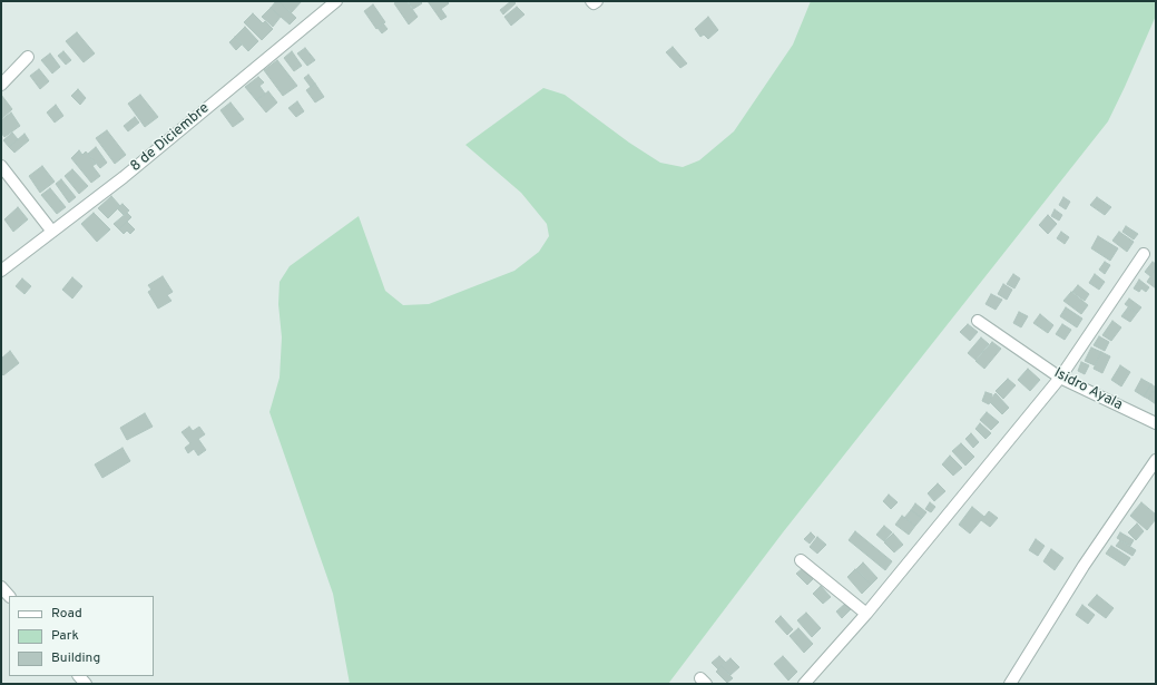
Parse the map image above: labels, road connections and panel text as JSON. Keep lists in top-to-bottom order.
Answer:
{
  "streets": {
    "street": ["8 de Diciembre", "Isidro Ayala"]
  },
  "legend": ["Road", "Park", "Building"]
}
